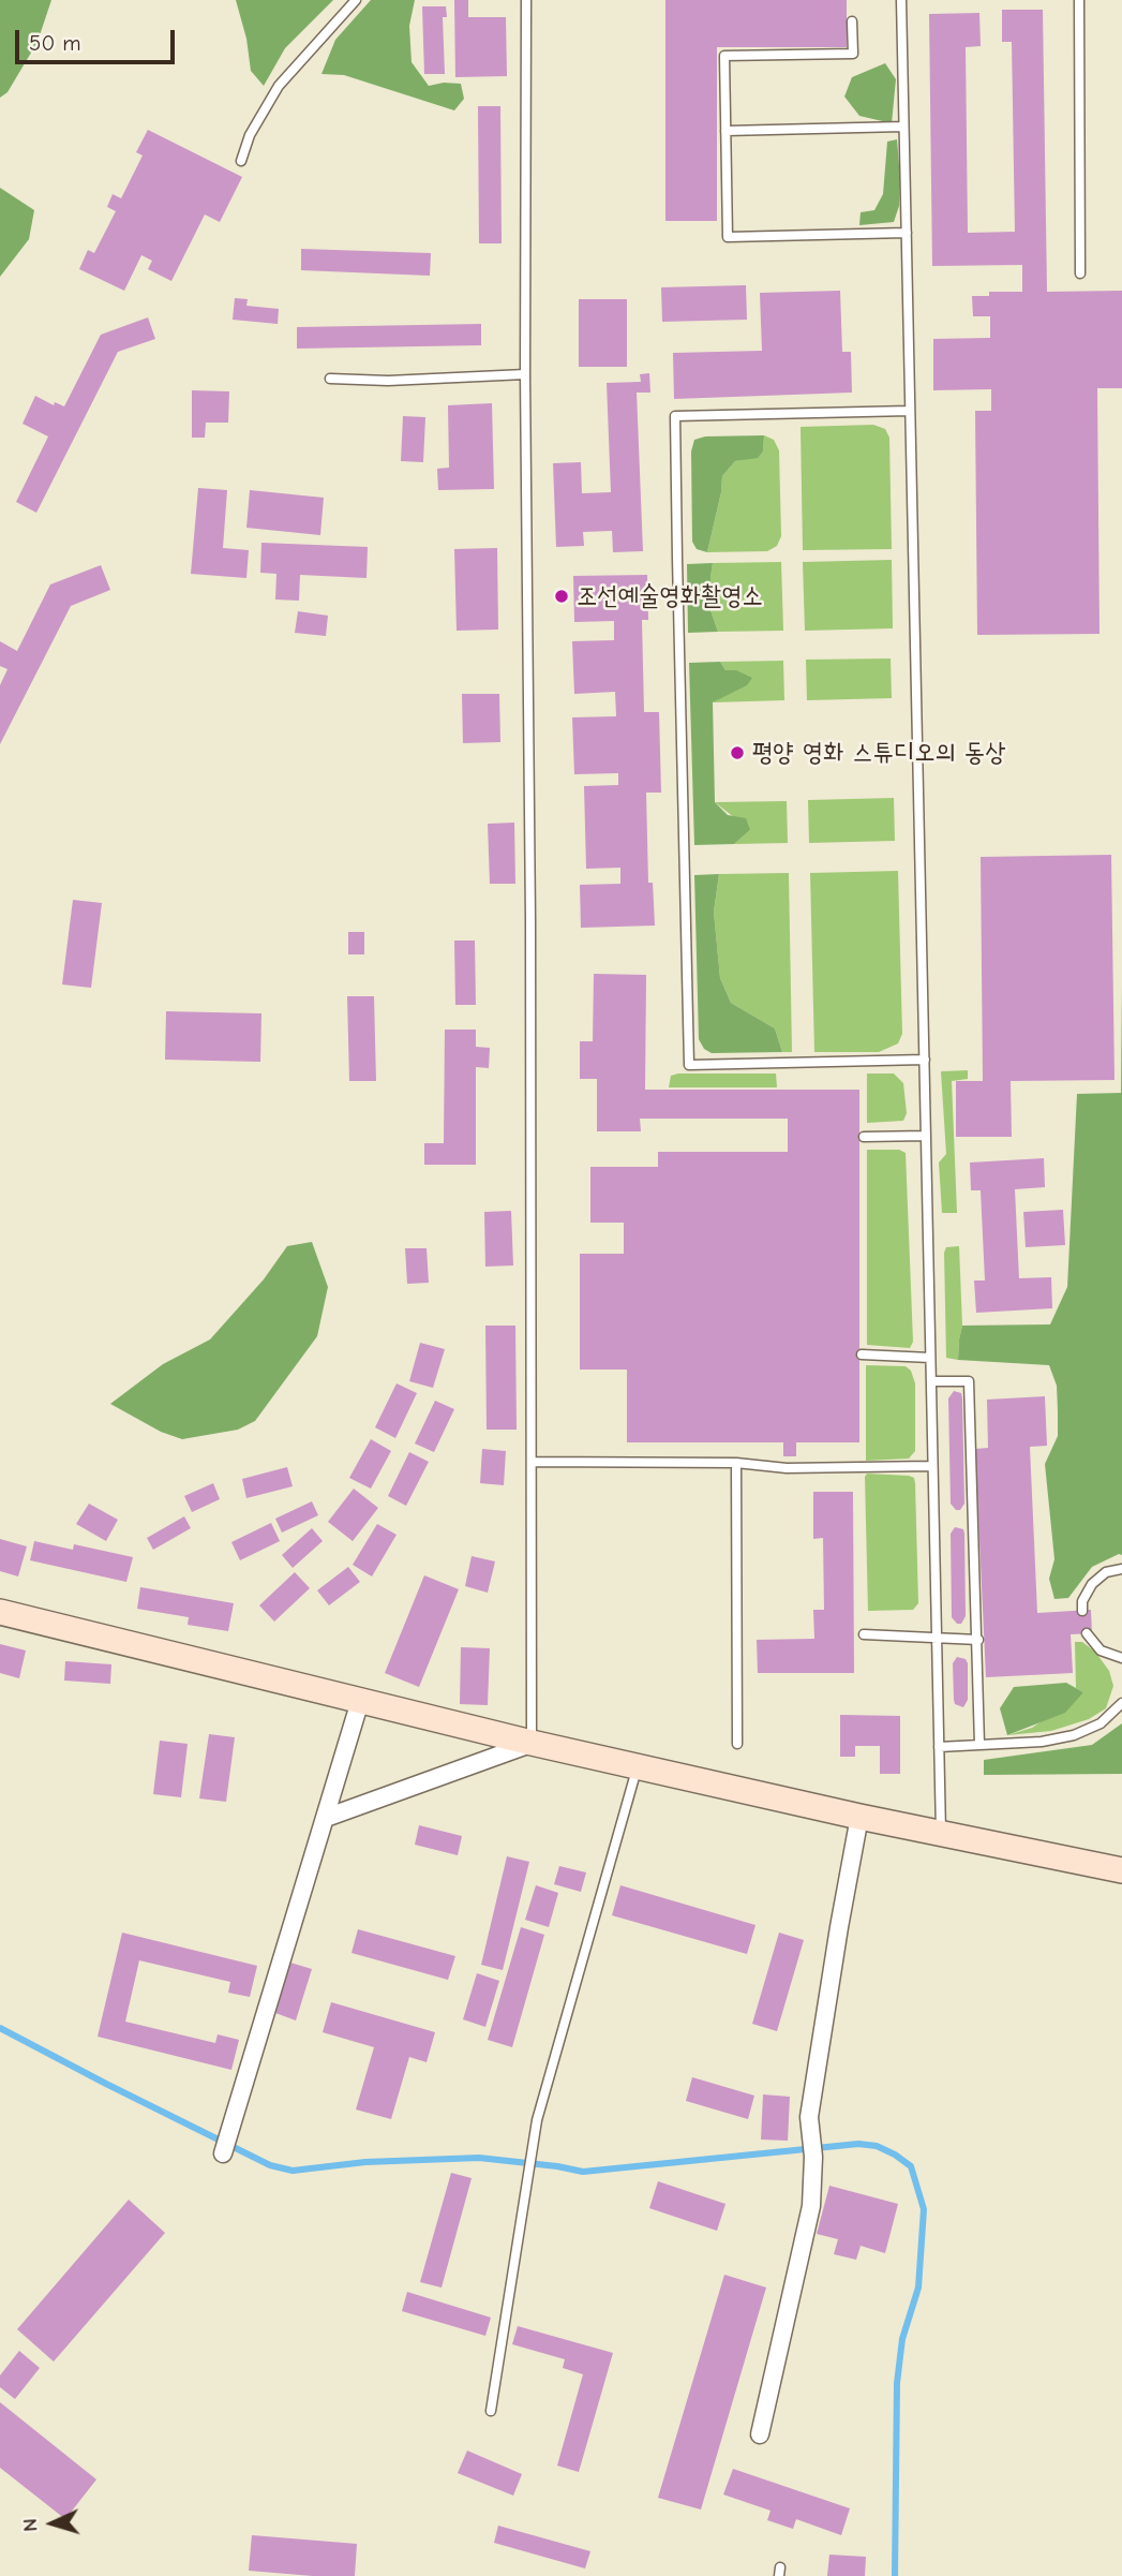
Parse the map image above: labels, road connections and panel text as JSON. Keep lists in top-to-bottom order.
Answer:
{
  "places": ["조선예술영화촬영소", "평양 영화 스튜디오의 동상"],
  "scale_bar": "50 m",
  "north": "left"
}
